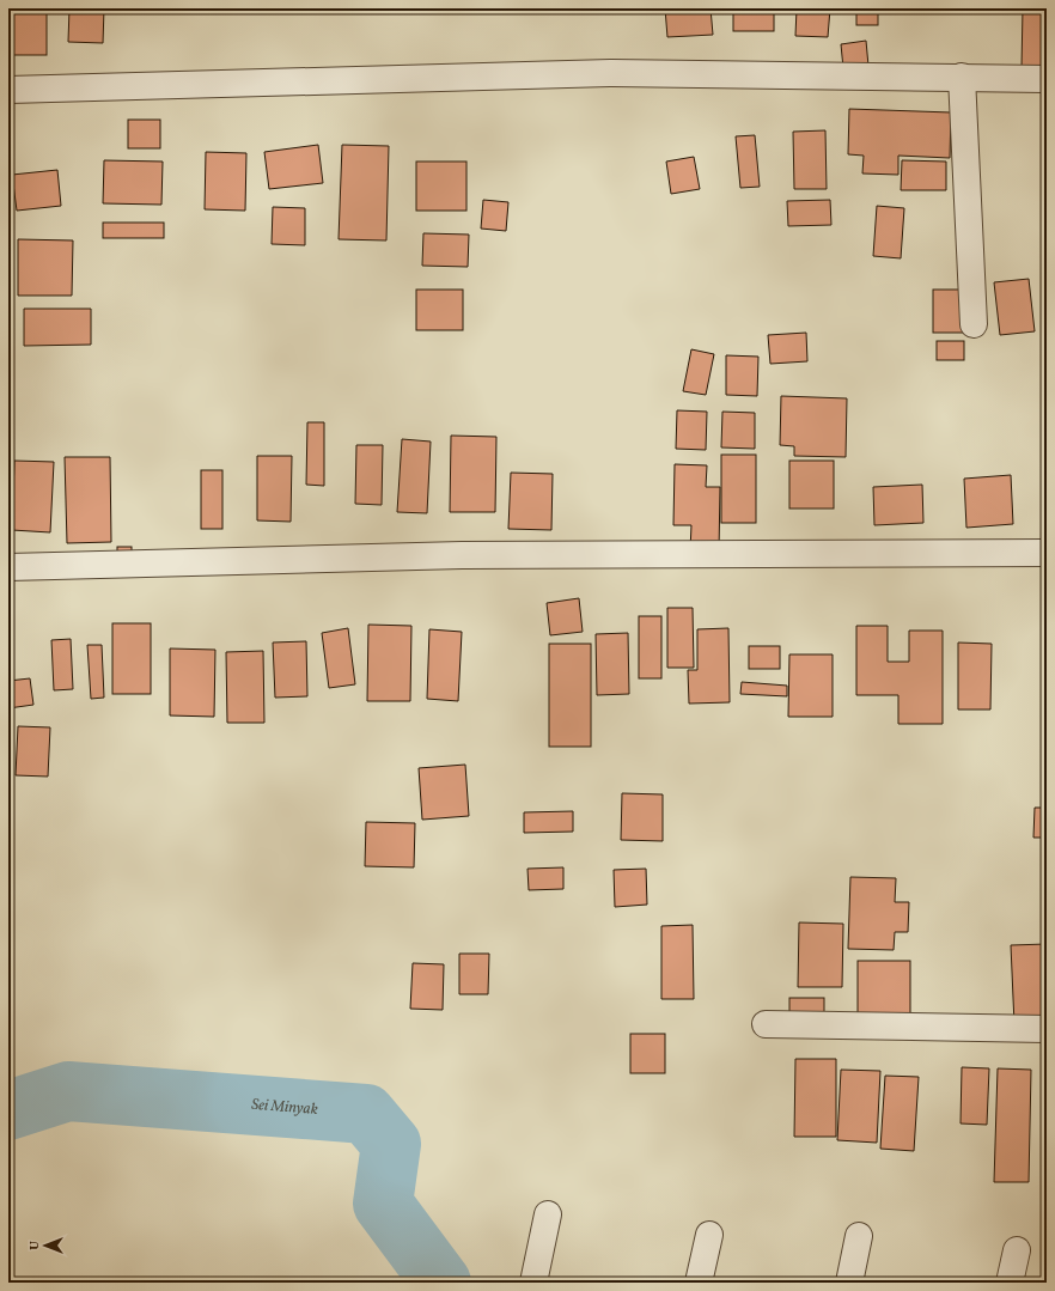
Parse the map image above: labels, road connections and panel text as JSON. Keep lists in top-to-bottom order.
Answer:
{
  "water": ["Sei Minyak"],
  "north": "left"
}
